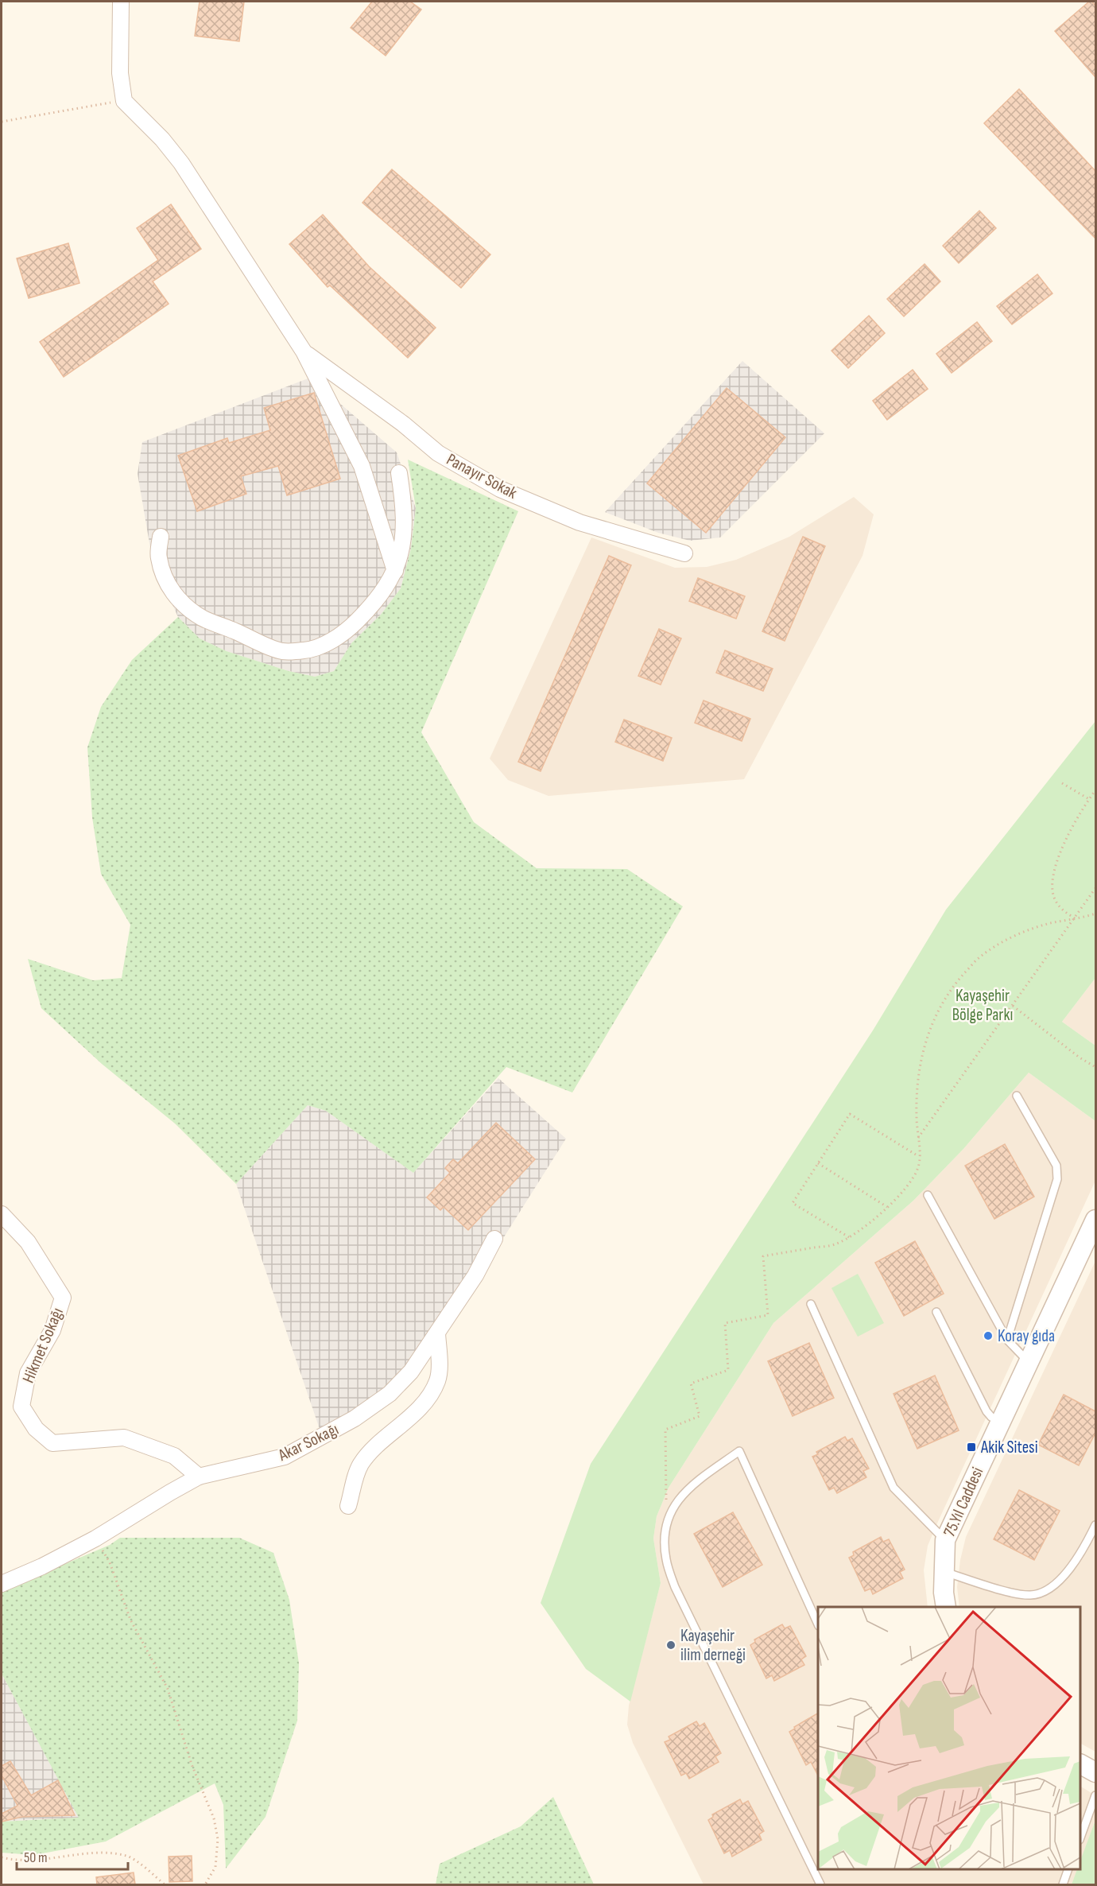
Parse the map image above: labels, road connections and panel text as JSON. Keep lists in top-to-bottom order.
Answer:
{
  "streets": {
    "street": [
      "Panayır Sokak",
      "Hikmet Sokağı",
      "Akar Sokağı",
      "75.Yıl Caddesi"
    ]
  },
  "crossings": [
    ["Hikmet Sokağı", "Akar Sokağı"]
  ],
  "parks": ["Kayaşehir Bölge Parkı"],
  "places": {
    "other": ["Koray gıda", "Kayaşehir ilim derneği"],
    "transit": ["Akik Sitesi"]
  },
  "scale_bar": "50 m"
}
